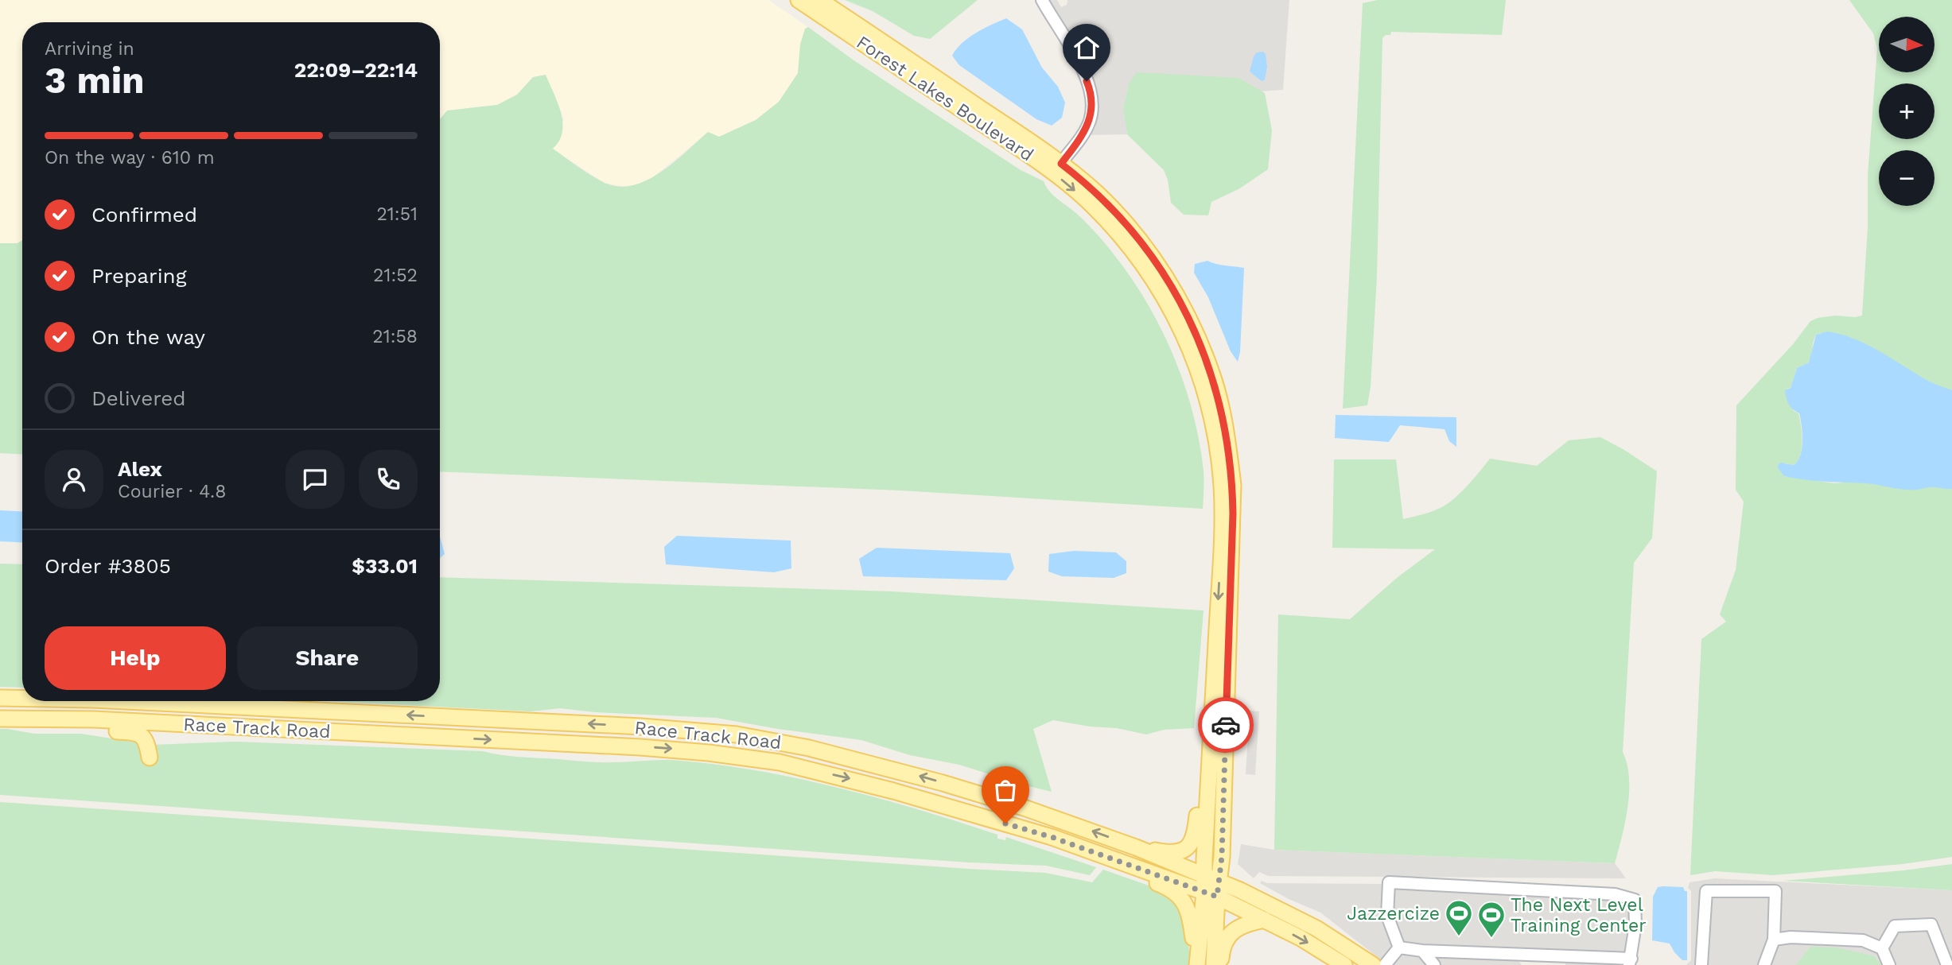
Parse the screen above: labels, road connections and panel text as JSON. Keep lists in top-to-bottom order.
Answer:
{
  "streets": {
    "main road": ["Forest Lakes Boulevard", "Race Track Road"]
  },
  "crossings": [
    ["Forest Lakes Boulevard", "Race Track Road"]
  ],
  "places": {
    "sports": ["Jazzercize", "The Next Level Training Center"]
  },
  "north": "right",
  "page": {
    "map_buttons": ["+", "−"],
    "heading": ["3 min", "Arriving in", "22:09–22:14"],
    "panel": [
      "Alex",
      "Courier · 4.8",
      "Order #3805",
      "$33.01"
    ],
    "bar": "On the way · 610 m",
    "list": [
      ["Confirmed", "21:51"],
      ["Preparing", "21:52"],
      ["On the way", "21:58"],
      "Delivered"
    ],
    "buttons": ["Help", "Share"]
  }
}
